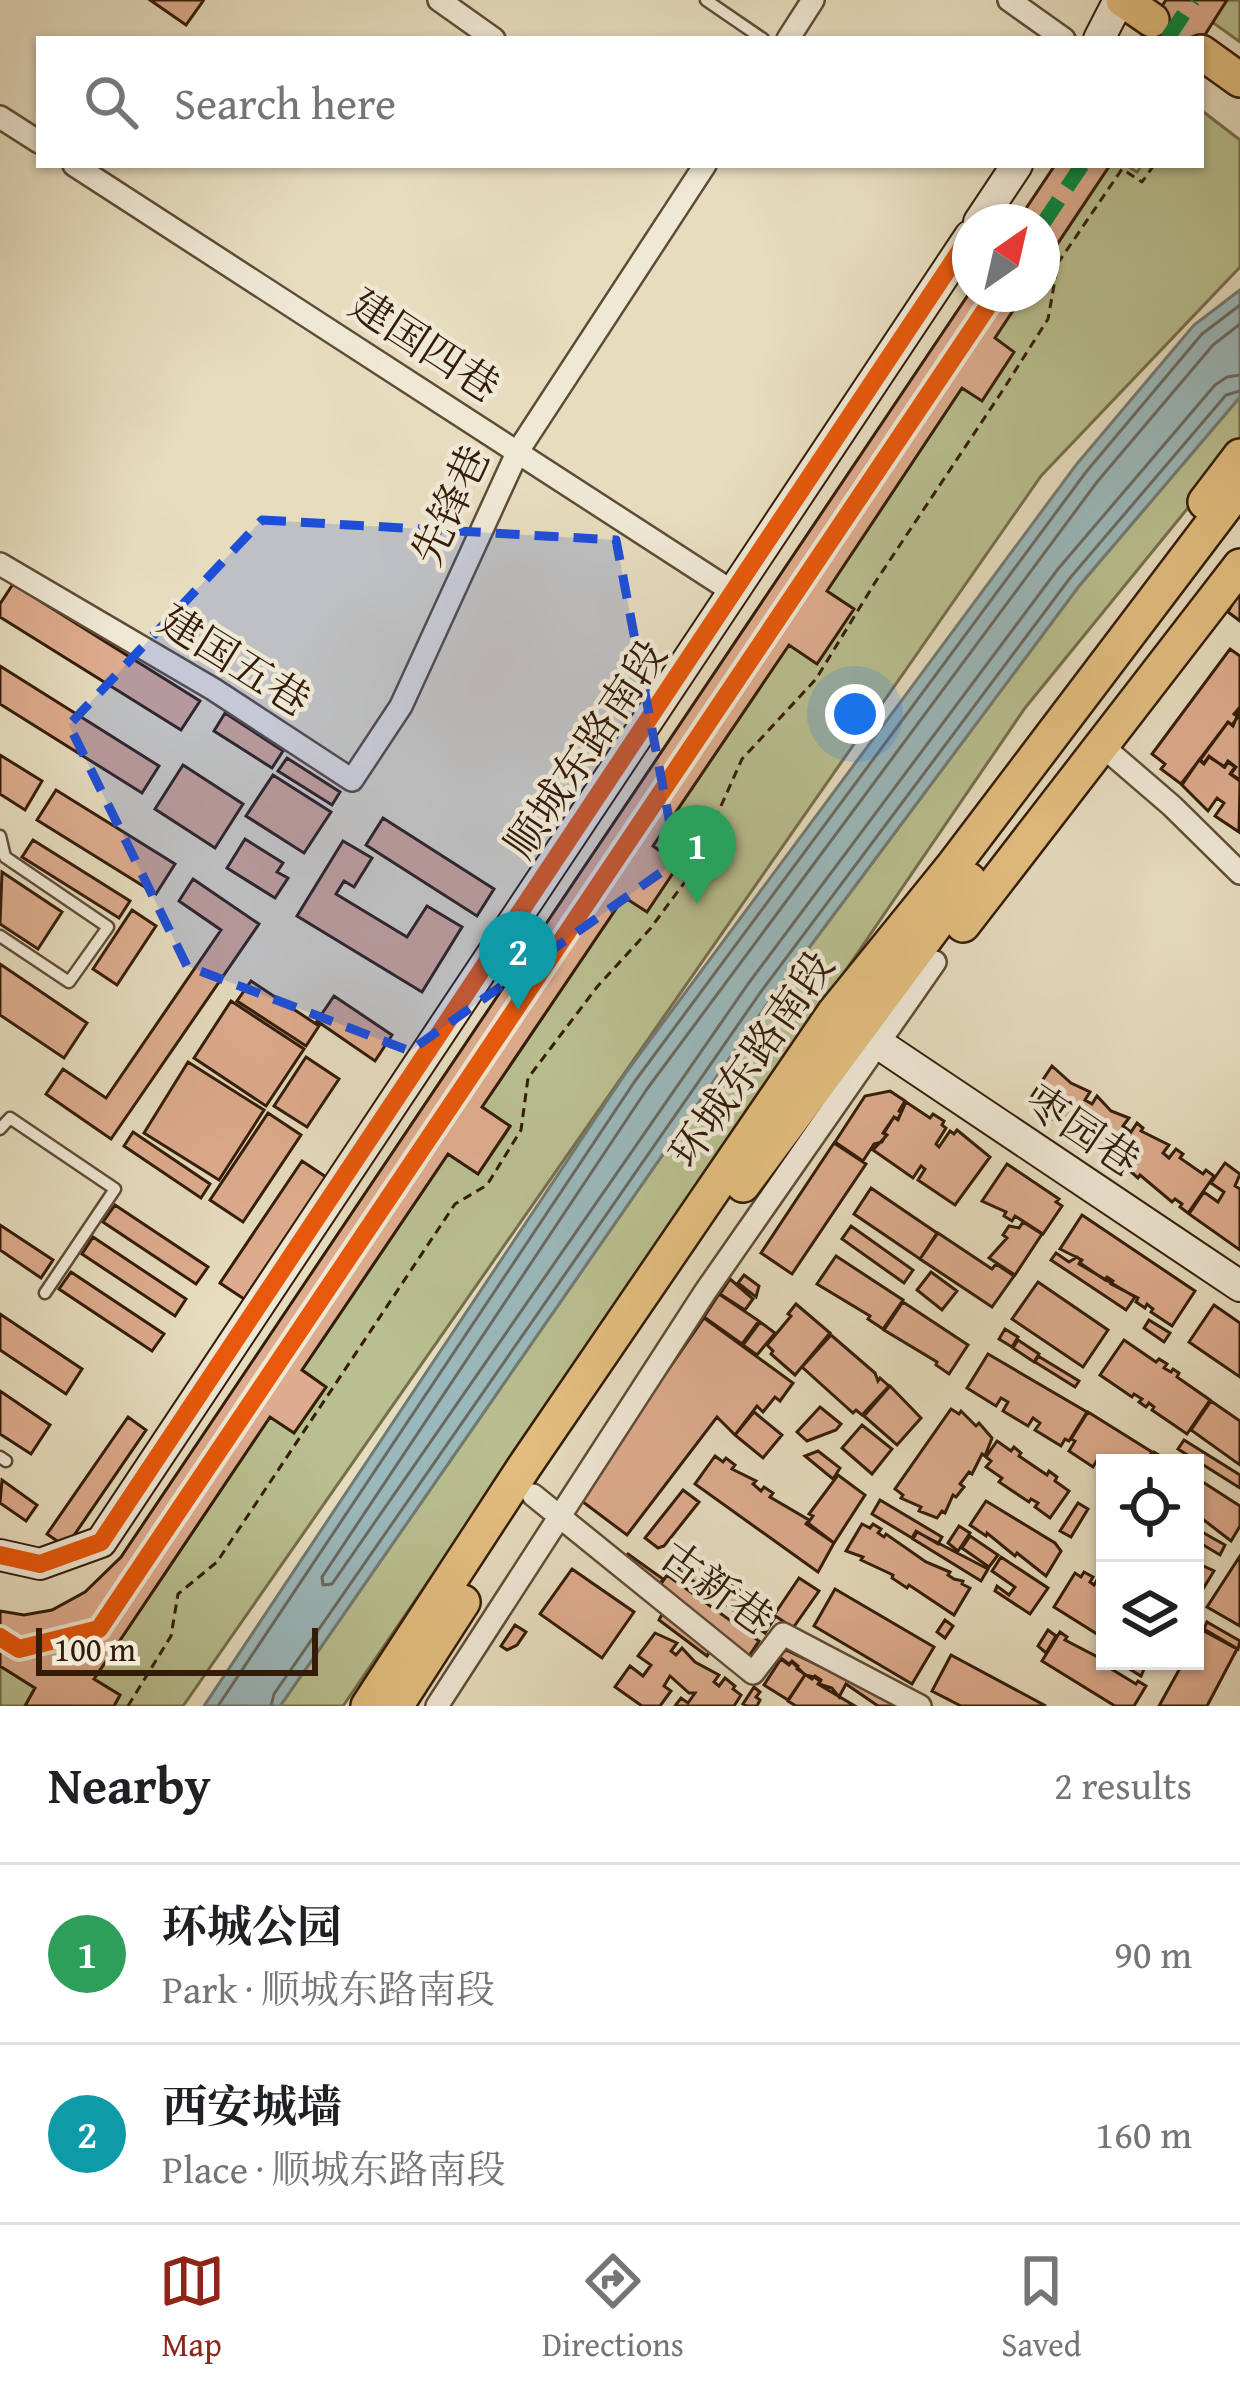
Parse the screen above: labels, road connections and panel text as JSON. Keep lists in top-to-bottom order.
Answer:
{
  "streets": {
    "main road": ["环城东路南段"],
    "street": [
      "建国四巷",
      "先锋巷",
      "建国五巷",
      "顺城东路南段",
      "枣园巷",
      "古新巷"
    ]
  },
  "crossings": [
    ["建国四巷", "先锋巷"],
    ["建国四巷", "顺城东路南段"],
    ["先锋巷", "建国五巷"],
    ["环城东路南段", "枣园巷"],
    ["环城东路南段", "古新巷"]
  ],
  "scale_bar": "100 m",
  "north": "top right",
  "page": {
    "search": "Search here",
    "pins": ["1", "2"],
    "scale": "100 m",
    "heading": ["Nearby", "2 results"],
    "list": [
      {
        "mark": "1",
        "name": "环城公园",
        "note": "Park · 顺城东路南段",
        "value": "90 m"
      },
      {
        "mark": "2",
        "name": "西安城墙",
        "note": "Place · 顺城东路南段",
        "value": "160 m"
      }
    ],
    "nav": ["Map", "Directions", "Saved"]
  }
}
